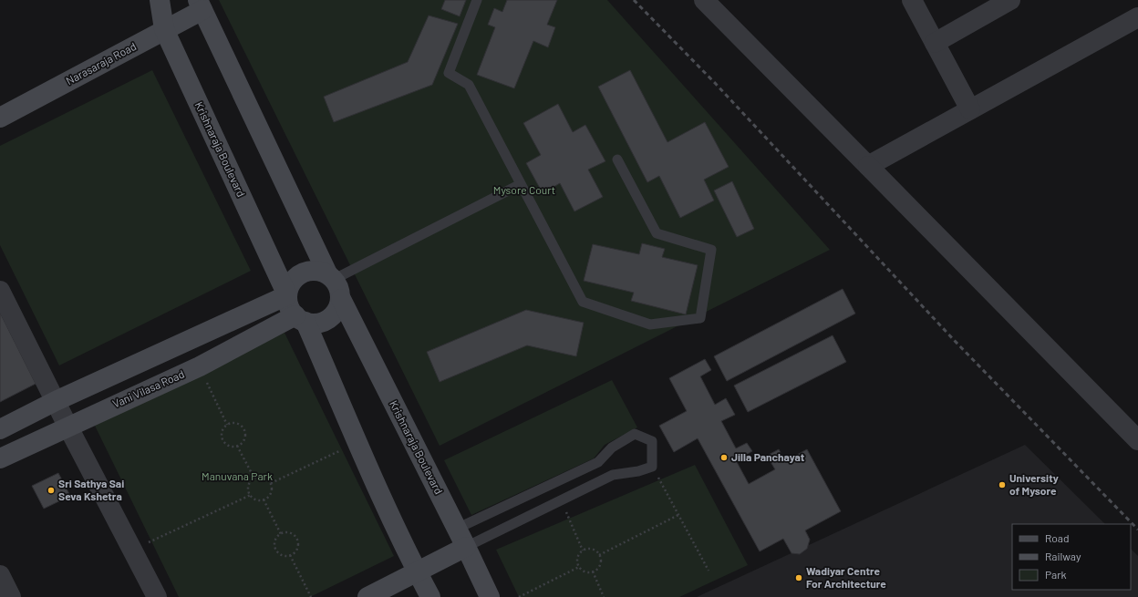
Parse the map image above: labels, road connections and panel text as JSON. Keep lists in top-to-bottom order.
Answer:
{
  "streets": {
    "main road": ["Narasaraja Road", "Krishnaraja Boulevard", "Vani Vilasa Road"]
  },
  "crossings": [
    ["Narasaraja Road", "Krishnaraja Boulevard"],
    ["Krishnaraja Boulevard", "Vani Vilasa Road"]
  ],
  "parks": ["Mysore Court", "Manuvana Park"],
  "places": [
    "Jilla Panchayat",
    "University of Mysore",
    "Sri Sathya Sai Seva Kshetra",
    "Wadiyar Centre For Architecture"
  ],
  "legend": ["Road", "Railway", "Park"]
}
